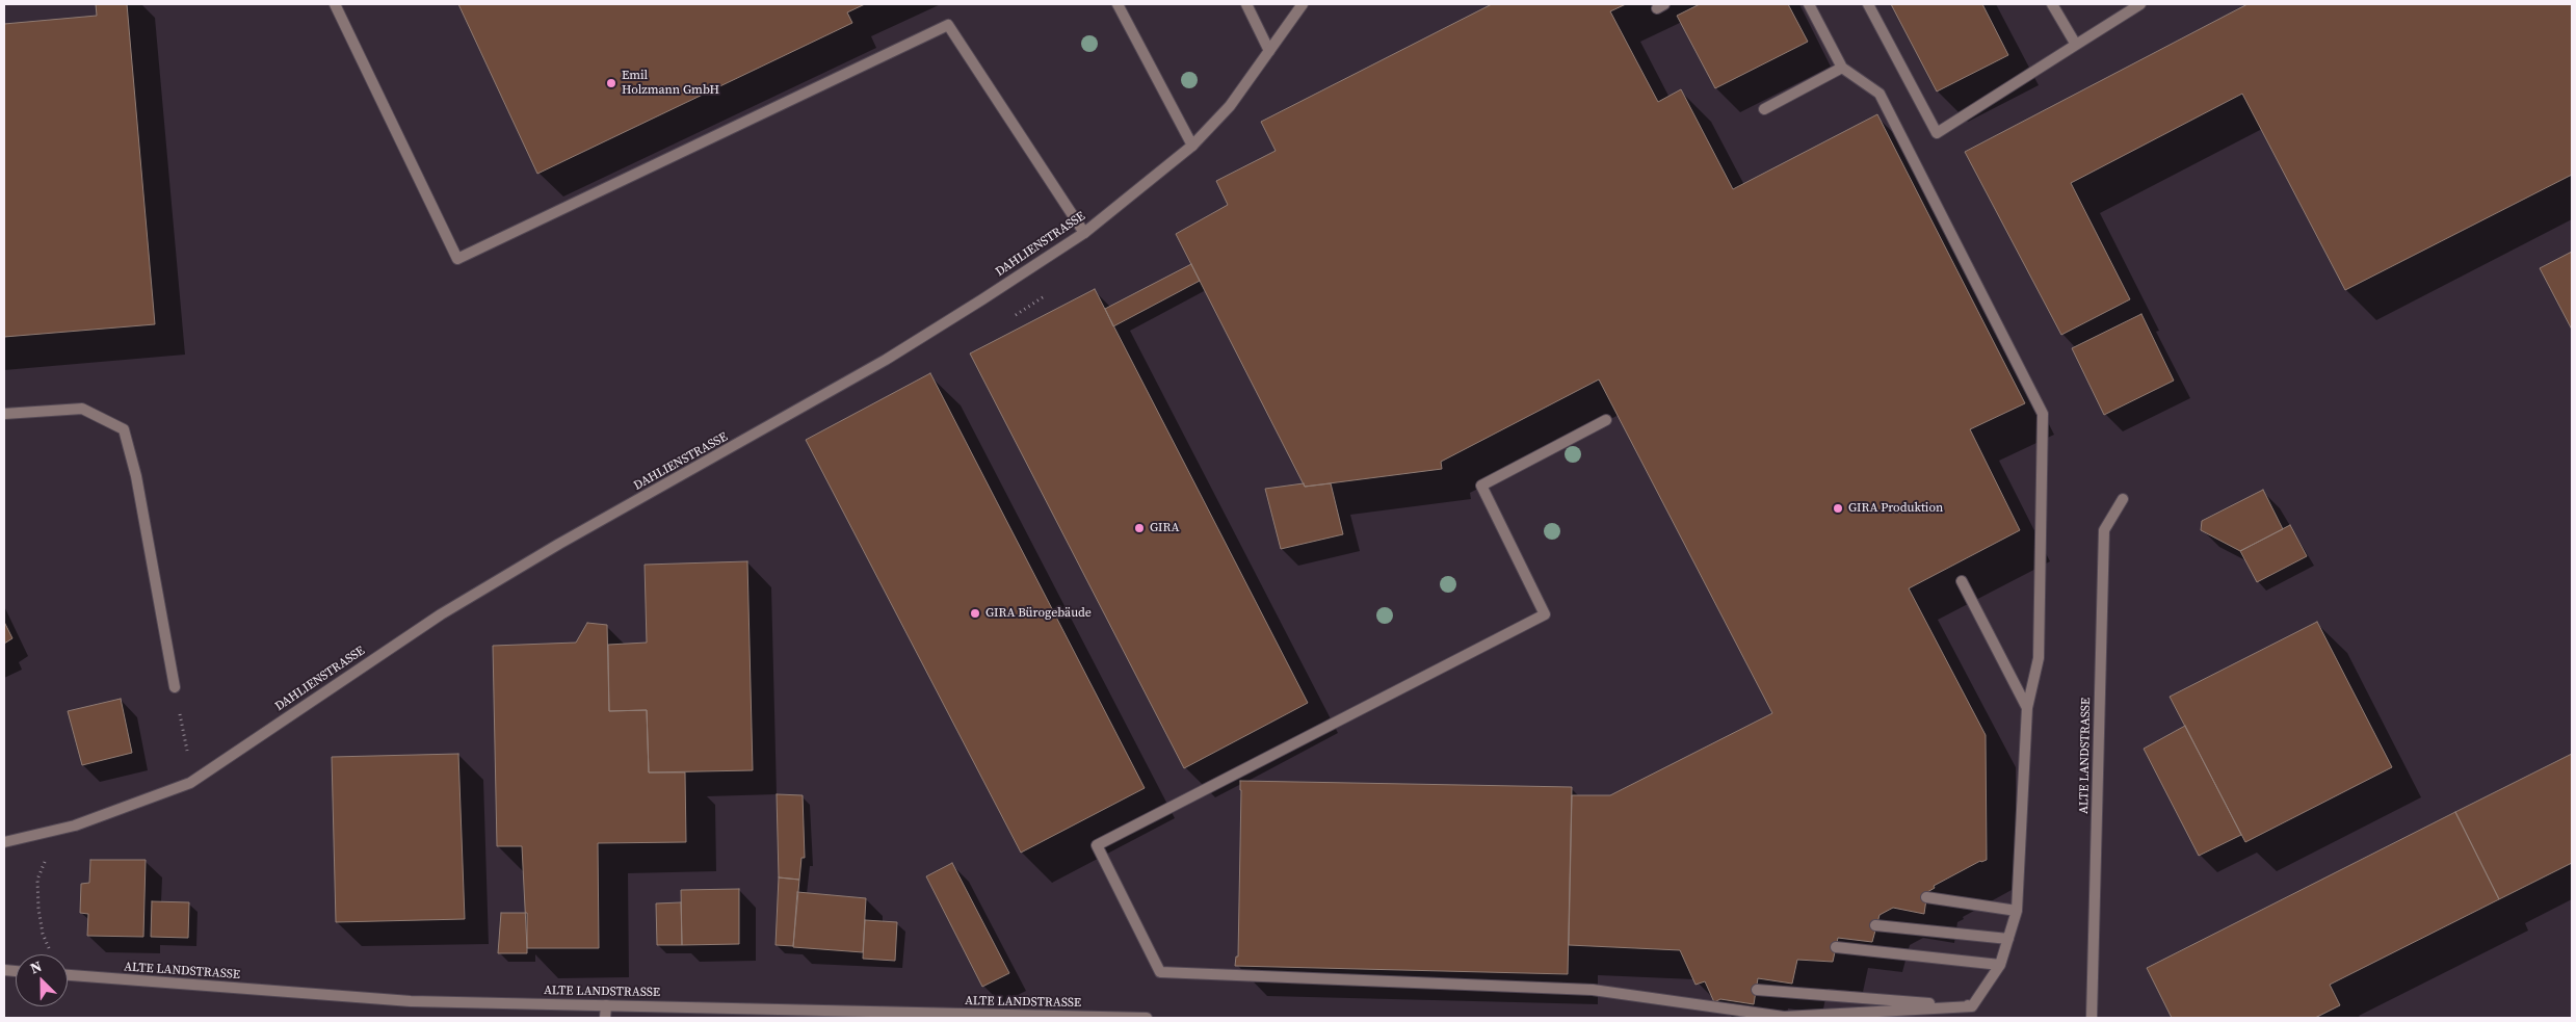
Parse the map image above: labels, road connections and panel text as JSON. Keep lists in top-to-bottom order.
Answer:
{
  "streets": {
    "street": ["DAHLIENSTRASSE", "ALTE LANDSTRASSE"]
  },
  "places": [
    "Emil Holzmann GmbH",
    "GIRA Produktion",
    "GIRA",
    "GIRA Bürogebäude"
  ],
  "north": "top left"
}
